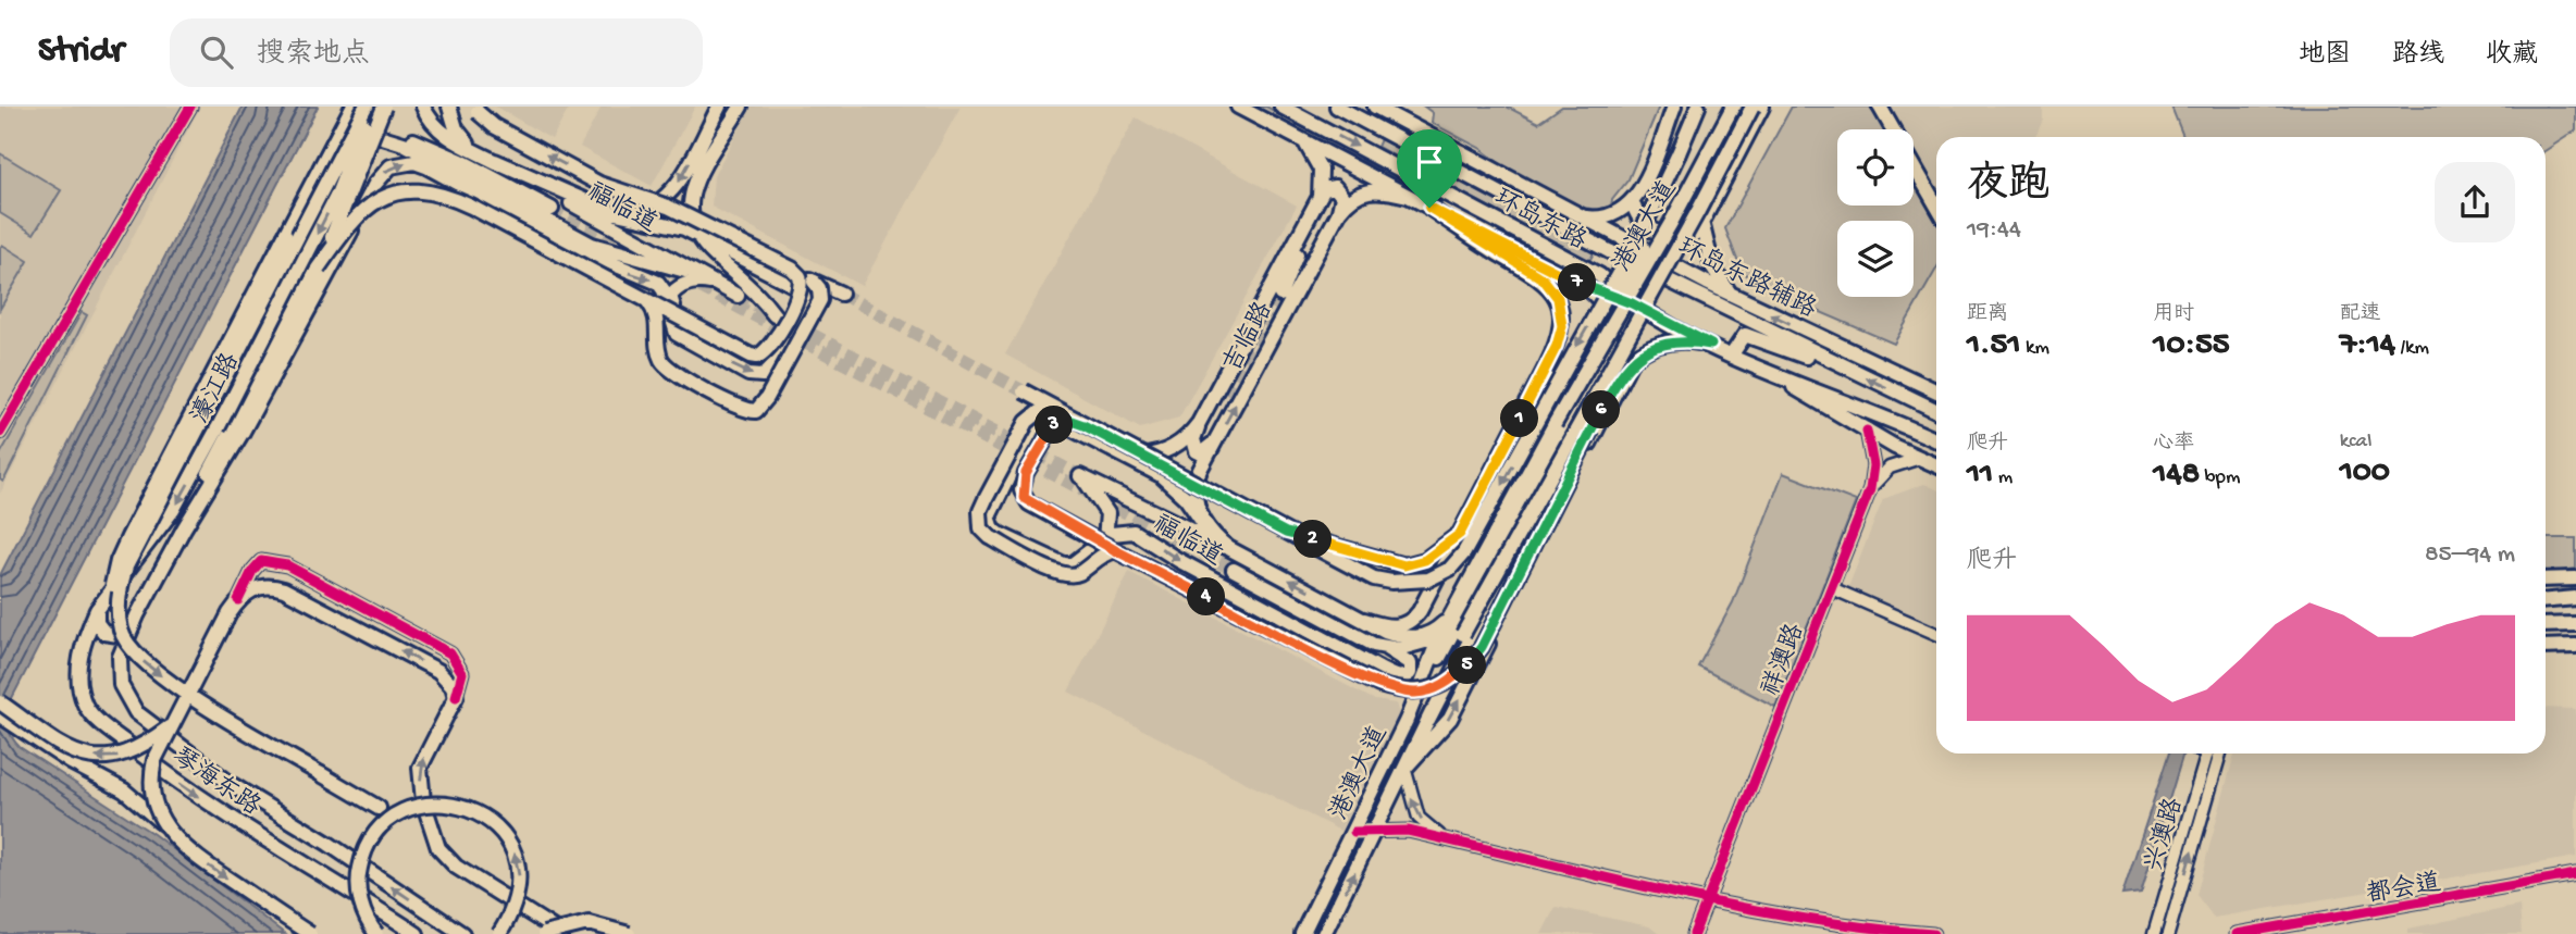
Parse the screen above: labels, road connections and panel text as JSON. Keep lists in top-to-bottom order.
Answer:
{
  "streets": {
    "main road": [
      "福临道",
      "环岛东路",
      "港澳大道",
      "环岛东路辅路",
      "吉临路",
      "濠江路",
      "琴海东路"
    ],
    "street": ["祥澳路", "兴澳路", "都会道"]
  },
  "crossings": [
    ["福临道", "港澳大道"],
    ["福临道", "吉临路"],
    ["环岛东路", "港澳大道"],
    ["濠江路", "琴海东路"]
  ],
  "page": {
    "header": "Stridr",
    "search": "搜索地点",
    "nav": ["地图", "路线", "收藏"],
    "heading": ["夜跑", "19:44"],
    "pins": [
      "7",
      "6",
      "1",
      "3",
      "2",
      "4",
      "5"
    ],
    "stats": [
      ["距离", "1.51 km"],
      ["用时", "10:55"],
      ["配速", "7:14 /km"],
      ["爬升", "11 m"],
      ["心率", "148 bpm"],
      ["kcal", "100"]
    ],
    "chart": ["爬升", "85–94 m"]
  }
}
